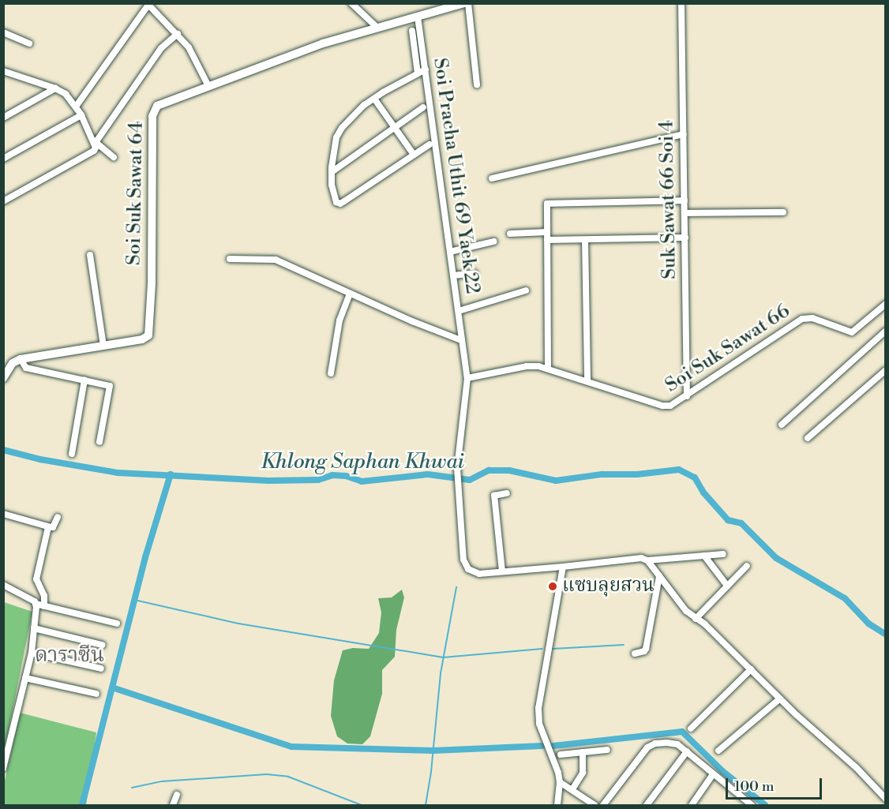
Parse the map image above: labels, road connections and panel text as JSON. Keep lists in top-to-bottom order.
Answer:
{
  "streets": {
    "street": [
      "Soi Pracha Uthit 69 Yaek 22",
      "Soi Suk Sawat 64",
      "Suk Sawat 66 Soi 4",
      "Soi Suk Sawat 66"
    ]
  },
  "crossings": [
    ["Soi Pracha Uthit 69 Yaek 22", "Soi Suk Sawat 64"],
    ["Soi Pracha Uthit 69 Yaek 22", "Soi Suk Sawat 66"],
    ["Suk Sawat 66 Soi 4", "Soi Suk Sawat 66"]
  ],
  "districts": ["ดาราซีน"],
  "water": ["Khlong Saphan Khwai"],
  "places": ["แซบลุยสวน"],
  "scale_bar": "100 m"
}
